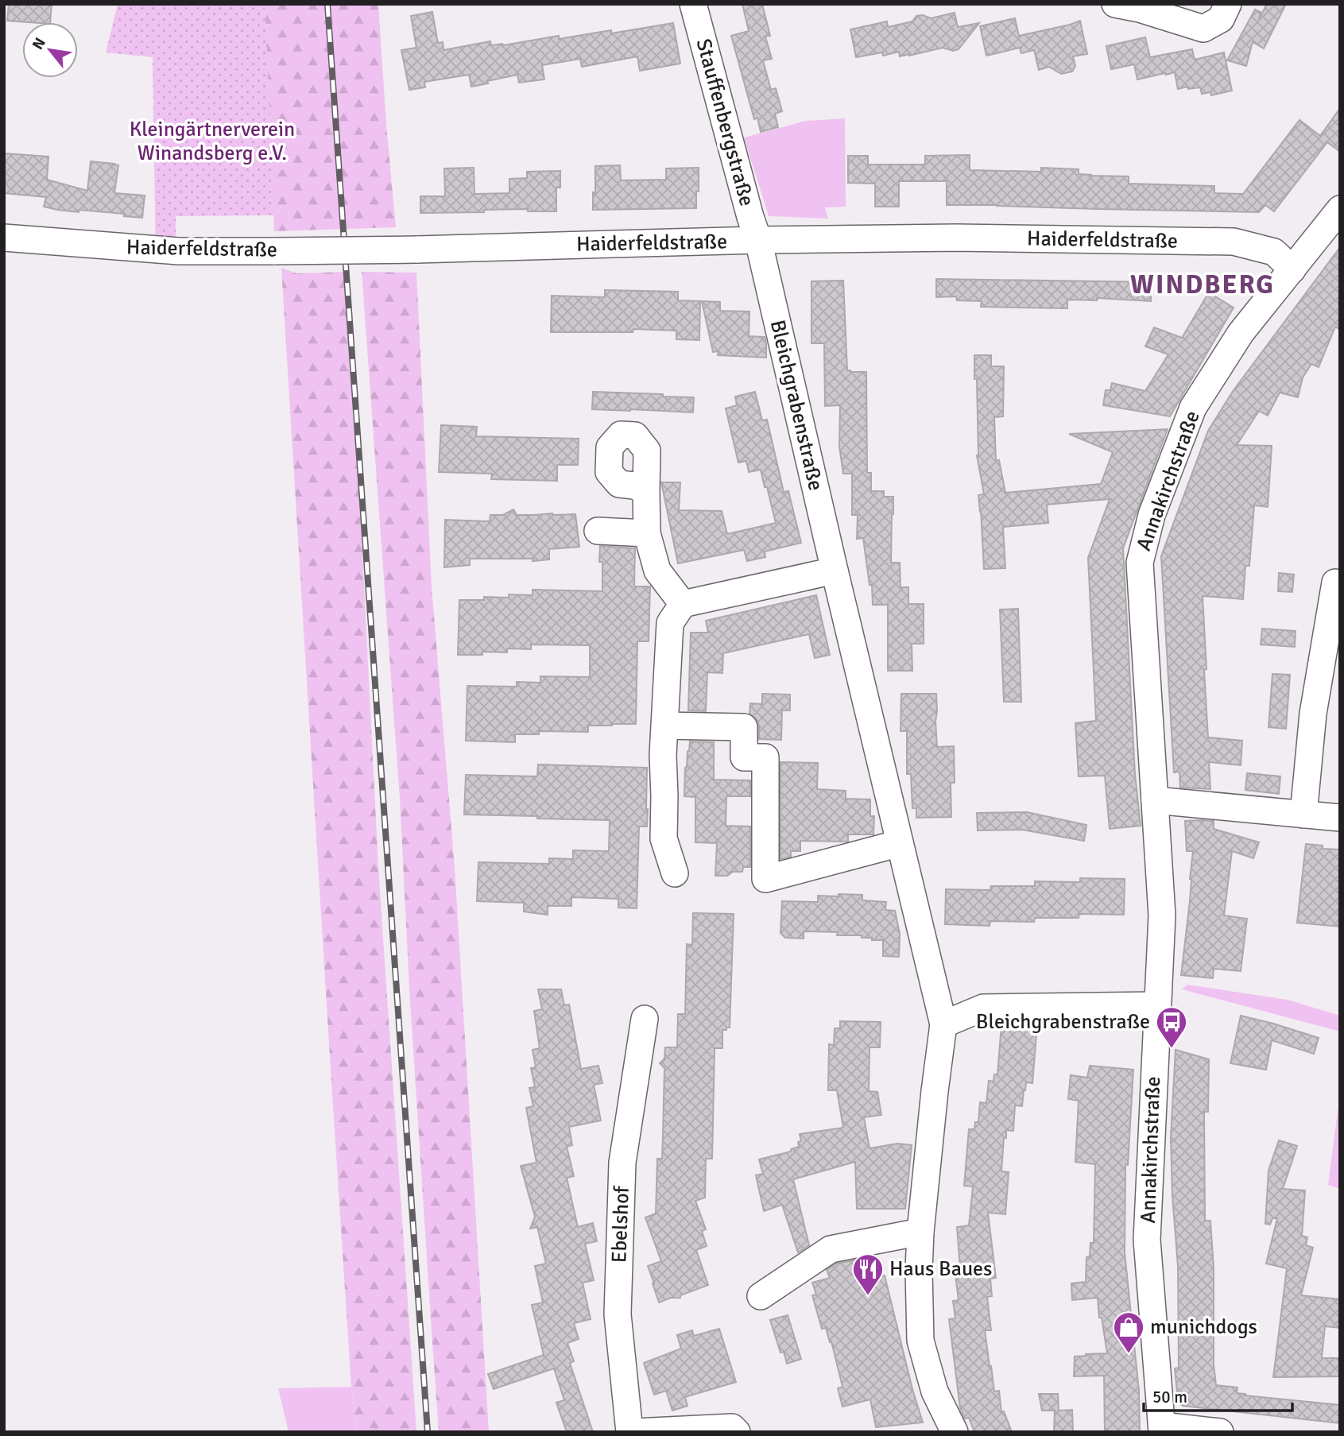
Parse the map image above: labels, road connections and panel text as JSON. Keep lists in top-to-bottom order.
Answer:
{
  "streets": {
    "street": [
      "Stauffenbergstraße",
      "Haiderfeldstraße",
      "Bleichgrabenstraße",
      "Annakirchstraße",
      "Ebelshof"
    ]
  },
  "crossings": [
    ["Stauffenbergstraße", "Haiderfeldstraße"],
    ["Stauffenbergstraße", "Bleichgrabenstraße"],
    ["Haiderfeldstraße", "Bleichgrabenstraße"],
    ["Haiderfeldstraße", "Annakirchstraße"]
  ],
  "districts": ["WINDBERG"],
  "parks": ["Kleingärtnerverein Winandsberg e.V."],
  "places": {
    "bus stop": ["Bleichgrabenstraße"],
    "restaurant": ["Haus Baues"],
    "shop": ["munichdogs"]
  },
  "scale_bar": "50 m",
  "north": "top left"
}
